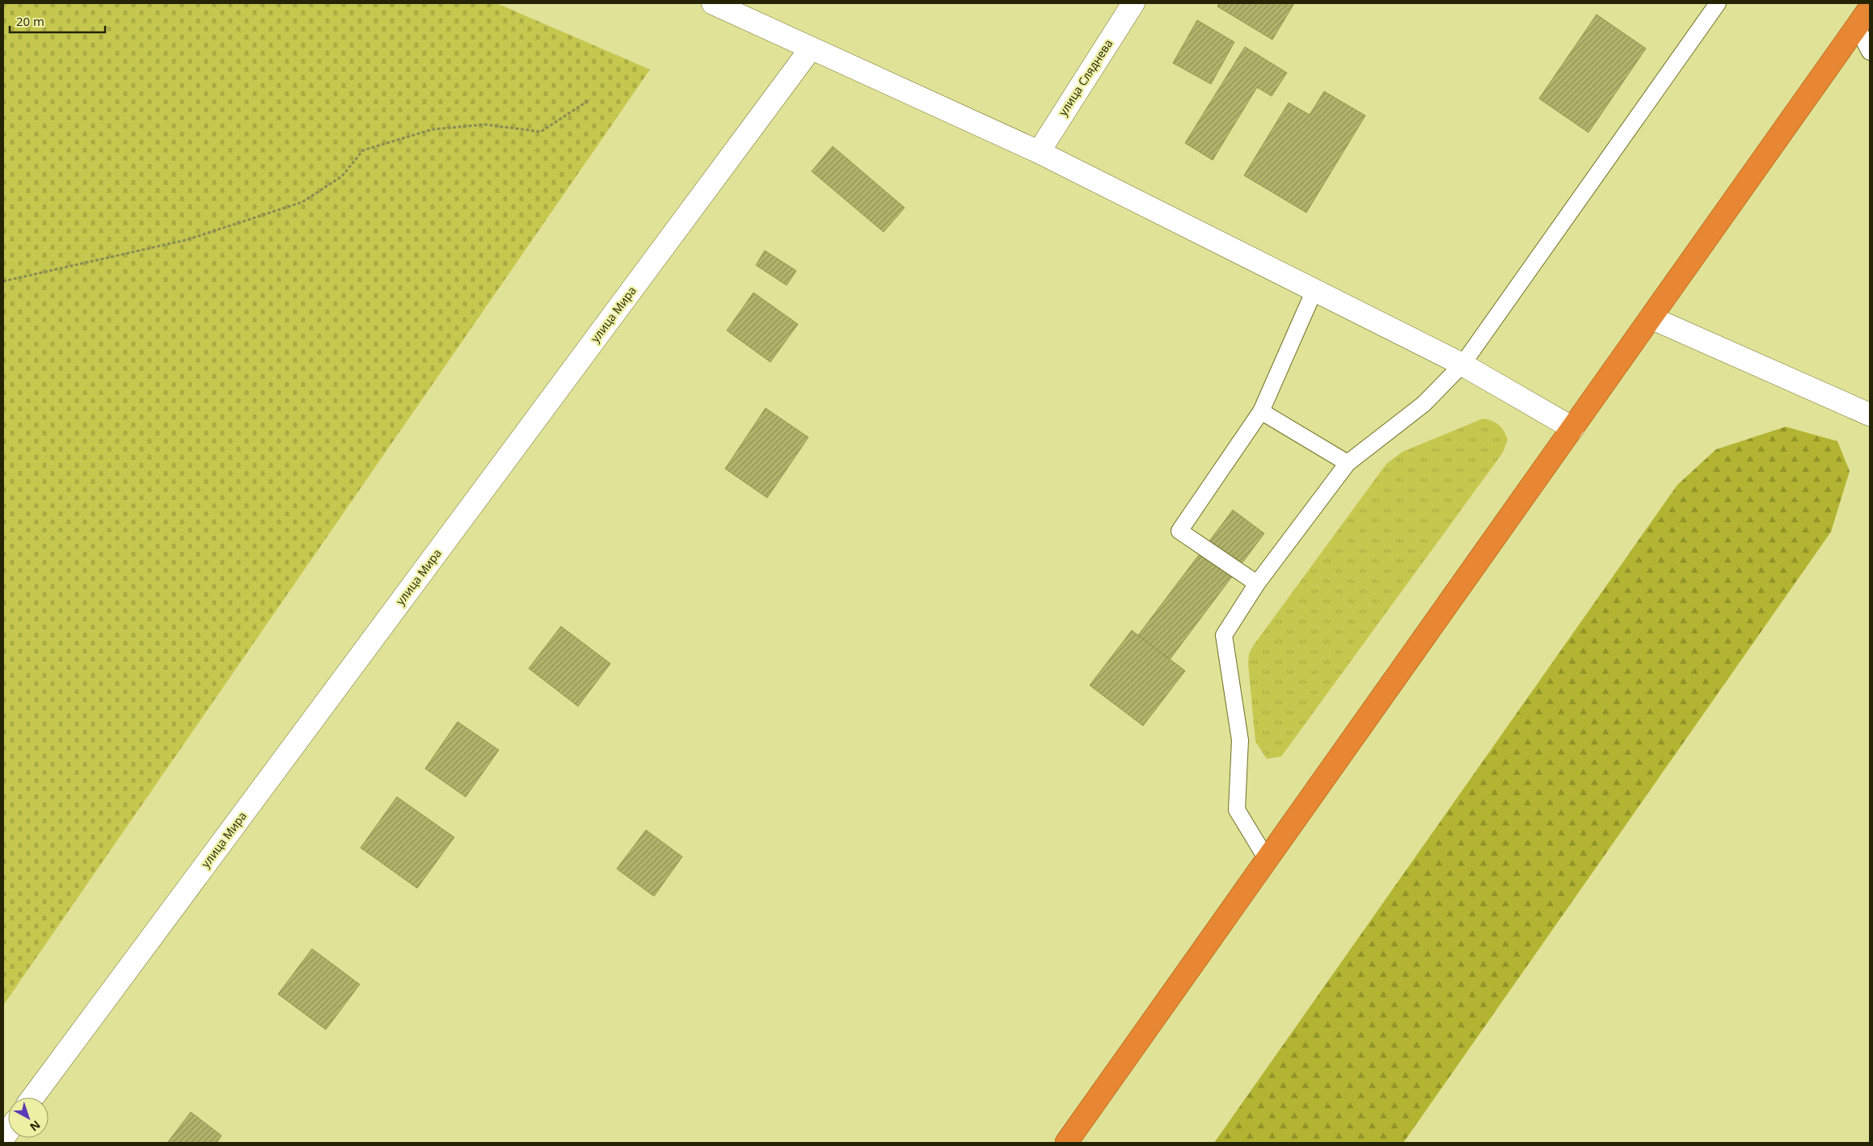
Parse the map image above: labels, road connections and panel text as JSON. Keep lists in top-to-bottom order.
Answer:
{
  "streets": {
    "street": ["улица Сляднева", "улица Мира"]
  },
  "scale_bar": "20 m",
  "north": "bottom right"
}
